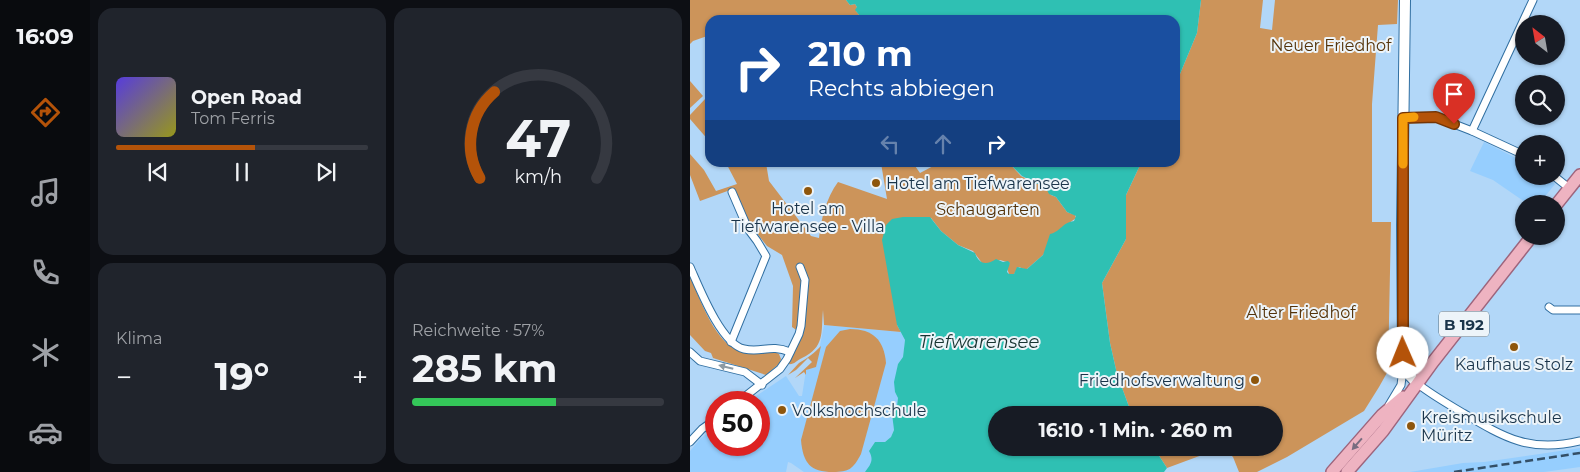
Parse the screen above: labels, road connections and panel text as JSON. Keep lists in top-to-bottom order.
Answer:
{
  "streets": {
    "main road": ["B 192"]
  },
  "water": ["Tiefwarensee"],
  "parks": ["Neuer Friedhof", "Schaugarten", "Alter Friedhof"],
  "places": [
    "Hotel am Tiefwarensee",
    "Hotel am Tiefwarensee - Villa",
    "Kaufhaus Stolz",
    "Friedhofsverwaltung",
    "Volkshochschule",
    "Kreismusikschule Müritz"
  ],
  "north": "top left",
  "page": {
    "tabs": "16:09",
    "map_buttons": ["+", "−"],
    "turn": ["210 m", "Rechts abbiegen"],
    "song": ["Open Road", "Tom Ferris"],
    "tile": [
      "Klima",
      ["Reichweite · 57%", "285 km"]
    ],
    "heat": ["−", "19°", "+"],
    "limit": "50",
    "trip": "16:10 · 1 Min. · 260 m",
    "gauge": ["47", "km/h"]
  }
}
